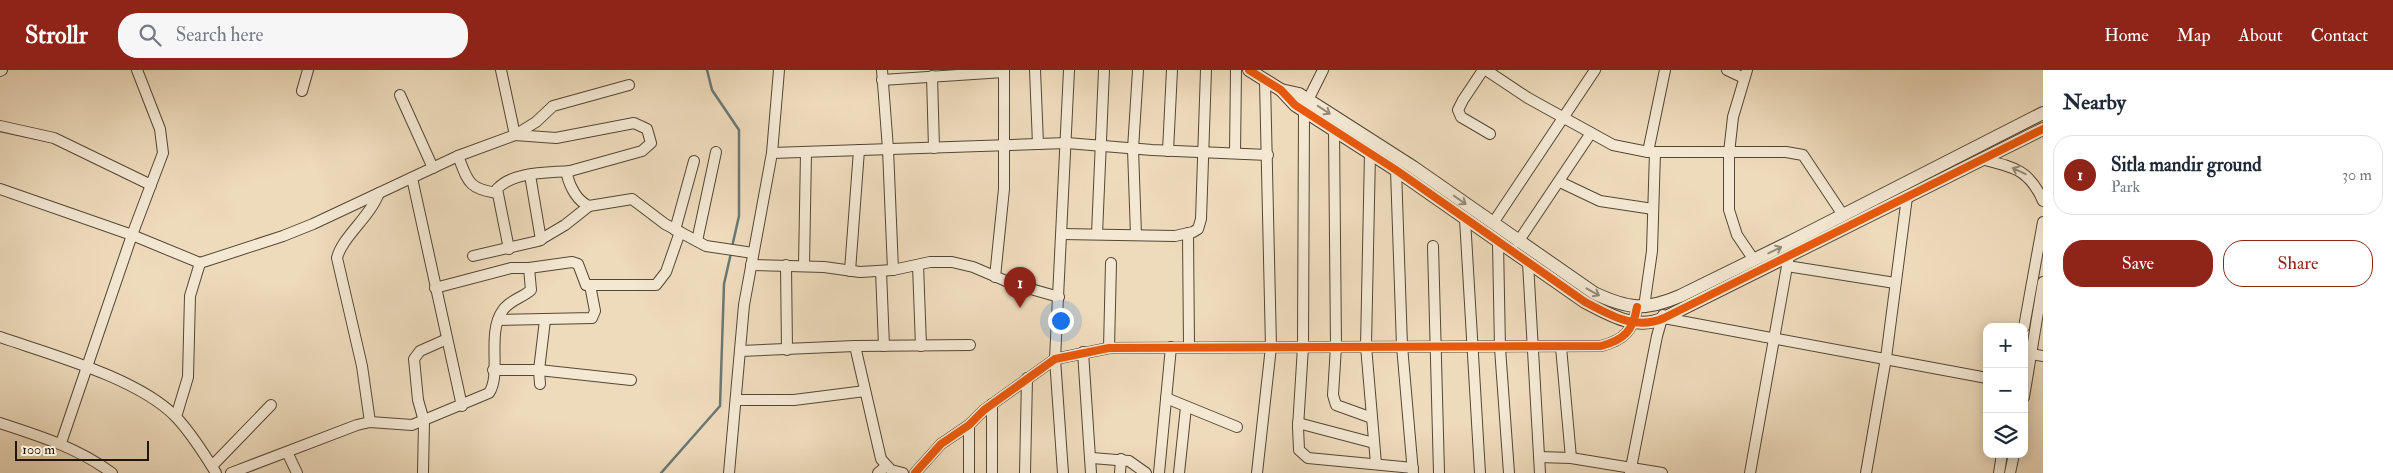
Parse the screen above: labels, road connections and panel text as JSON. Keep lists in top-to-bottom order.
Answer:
{
  "scale_bar": "100 m",
  "page": {
    "header": "Strollr",
    "search": "Search here",
    "nav": [
      "Home",
      "Map",
      "About",
      "Contact"
    ],
    "heading": "Nearby",
    "list": [
      {
        "mark": "1",
        "name": "Sitla mandir ground",
        "note": "Park",
        "value": "30 m"
      }
    ],
    "buttons": ["Save", "Share"],
    "pins": "1",
    "map_buttons": ["+", "−"],
    "scale": "100 m"
  }
}
